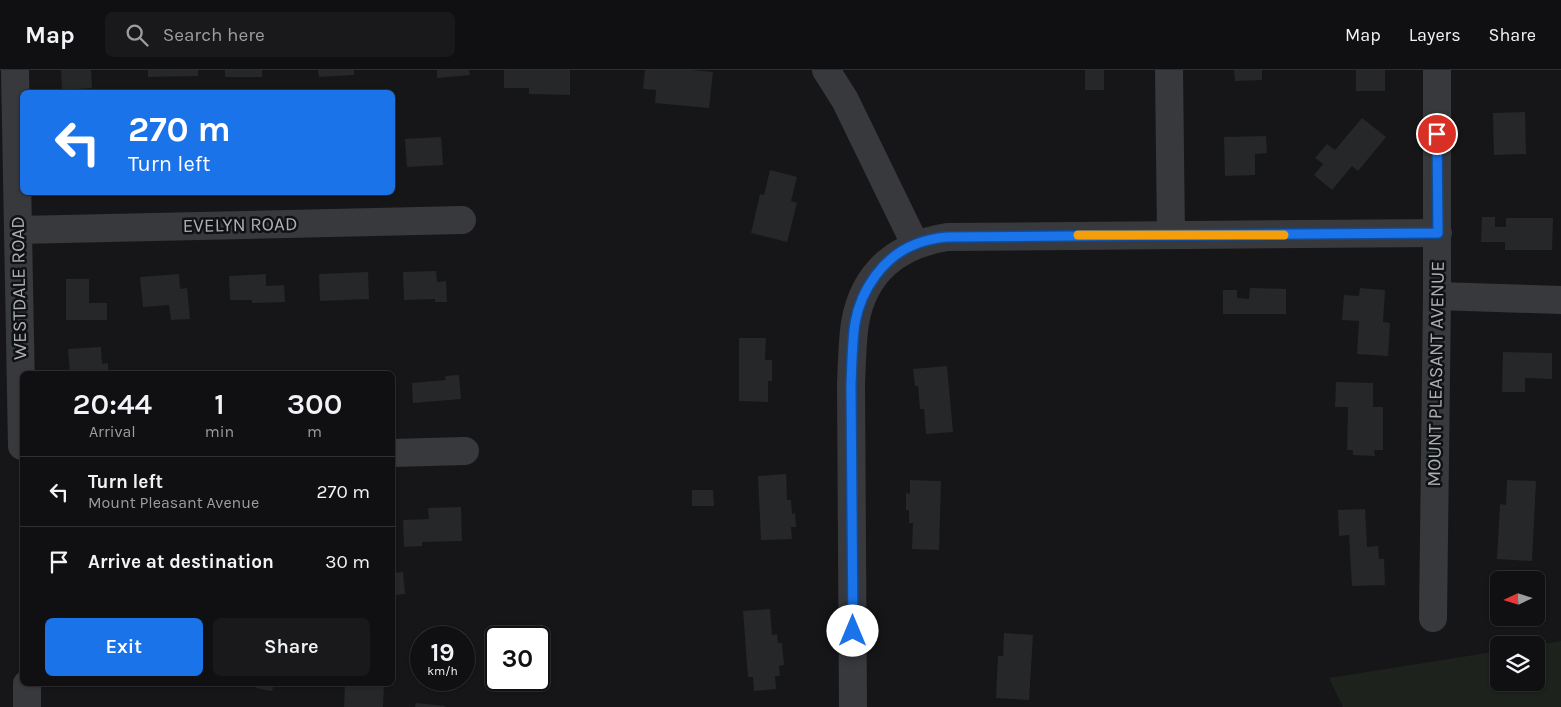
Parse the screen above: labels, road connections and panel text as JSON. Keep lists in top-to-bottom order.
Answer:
{
  "streets": {
    "street": ["EVELYN ROAD", "WESTDALE ROAD", "MOUNT PLEASANT AVENUE"]
  },
  "crossings": [
    ["EVELYN ROAD", "WESTDALE ROAD"]
  ],
  "north": "left",
  "page": {
    "header": "Map",
    "search": "Search here",
    "nav": ["Map", "Layers", "Share"],
    "turn": ["270 m", "Turn left"],
    "eta": [
      "20:44",
      "Arrival",
      "1",
      "min",
      "300",
      "m"
    ],
    "list": [
      {
        "name": "Turn left",
        "note": "Mount Pleasant Avenue",
        "value": "270 m"
      },
      {
        "name": "Arrive at destination",
        "value": "30 m"
      }
    ],
    "buttons": ["Exit", "Share"],
    "speed": "19 km/h",
    "limit": "30"
  }
}
